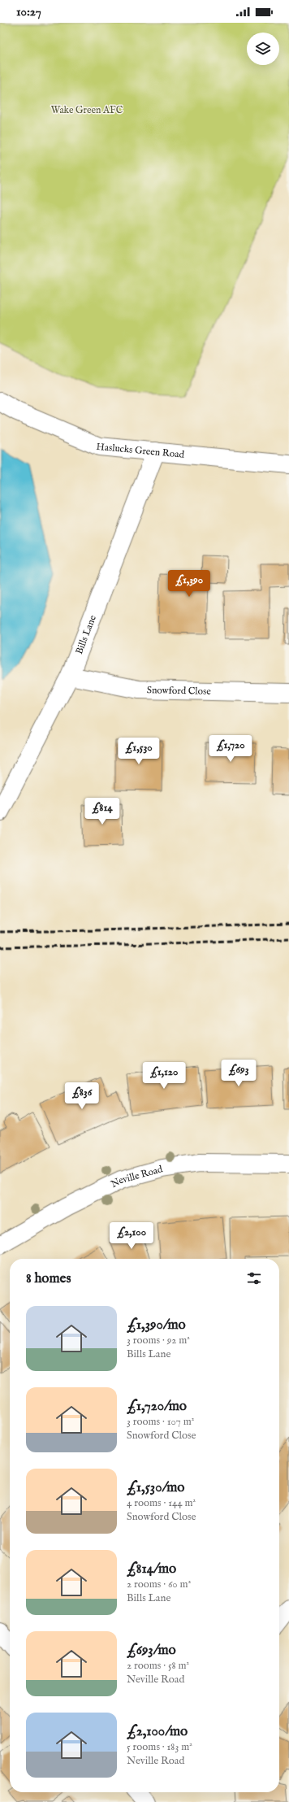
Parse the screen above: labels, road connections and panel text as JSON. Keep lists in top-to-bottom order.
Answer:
{
  "streets": {
    "street": [
      "Haslucks Green Road",
      "Bills Lane",
      "Snowford Close",
      "Neville Road"
    ]
  },
  "crossings": [
    ["Haslucks Green Road", "Bills Lane"],
    ["Bills Lane", "Snowford Close"]
  ],
  "parks": ["Wake Green AFC"],
  "page": {
    "status": "10:27",
    "price": [
      "£1,390",
      "£1,720",
      "£1,530",
      "£814",
      "£693",
      "£1,120",
      "£836",
      "£2,100"
    ],
    "heading": "8 homes",
    "list": [
      {
        "name": "£1,390/mo",
        "note": "3 rooms · 92 m² · Bills Lane"
      },
      {
        "name": "£1,720/mo",
        "note": "3 rooms · 107 m² · Snowford Close"
      },
      {
        "name": "£1,530/mo",
        "note": "4 rooms · 144 m² · Snowford Close"
      },
      {
        "name": "£814/mo",
        "note": "2 rooms · 60 m² · Bills Lane"
      },
      {
        "name": "£693/mo",
        "note": "2 rooms · 58 m² · Neville Road"
      },
      {
        "name": "£2,100/mo",
        "note": "5 rooms · 183 m² · Neville Road"
      }
    ]
  }
}
